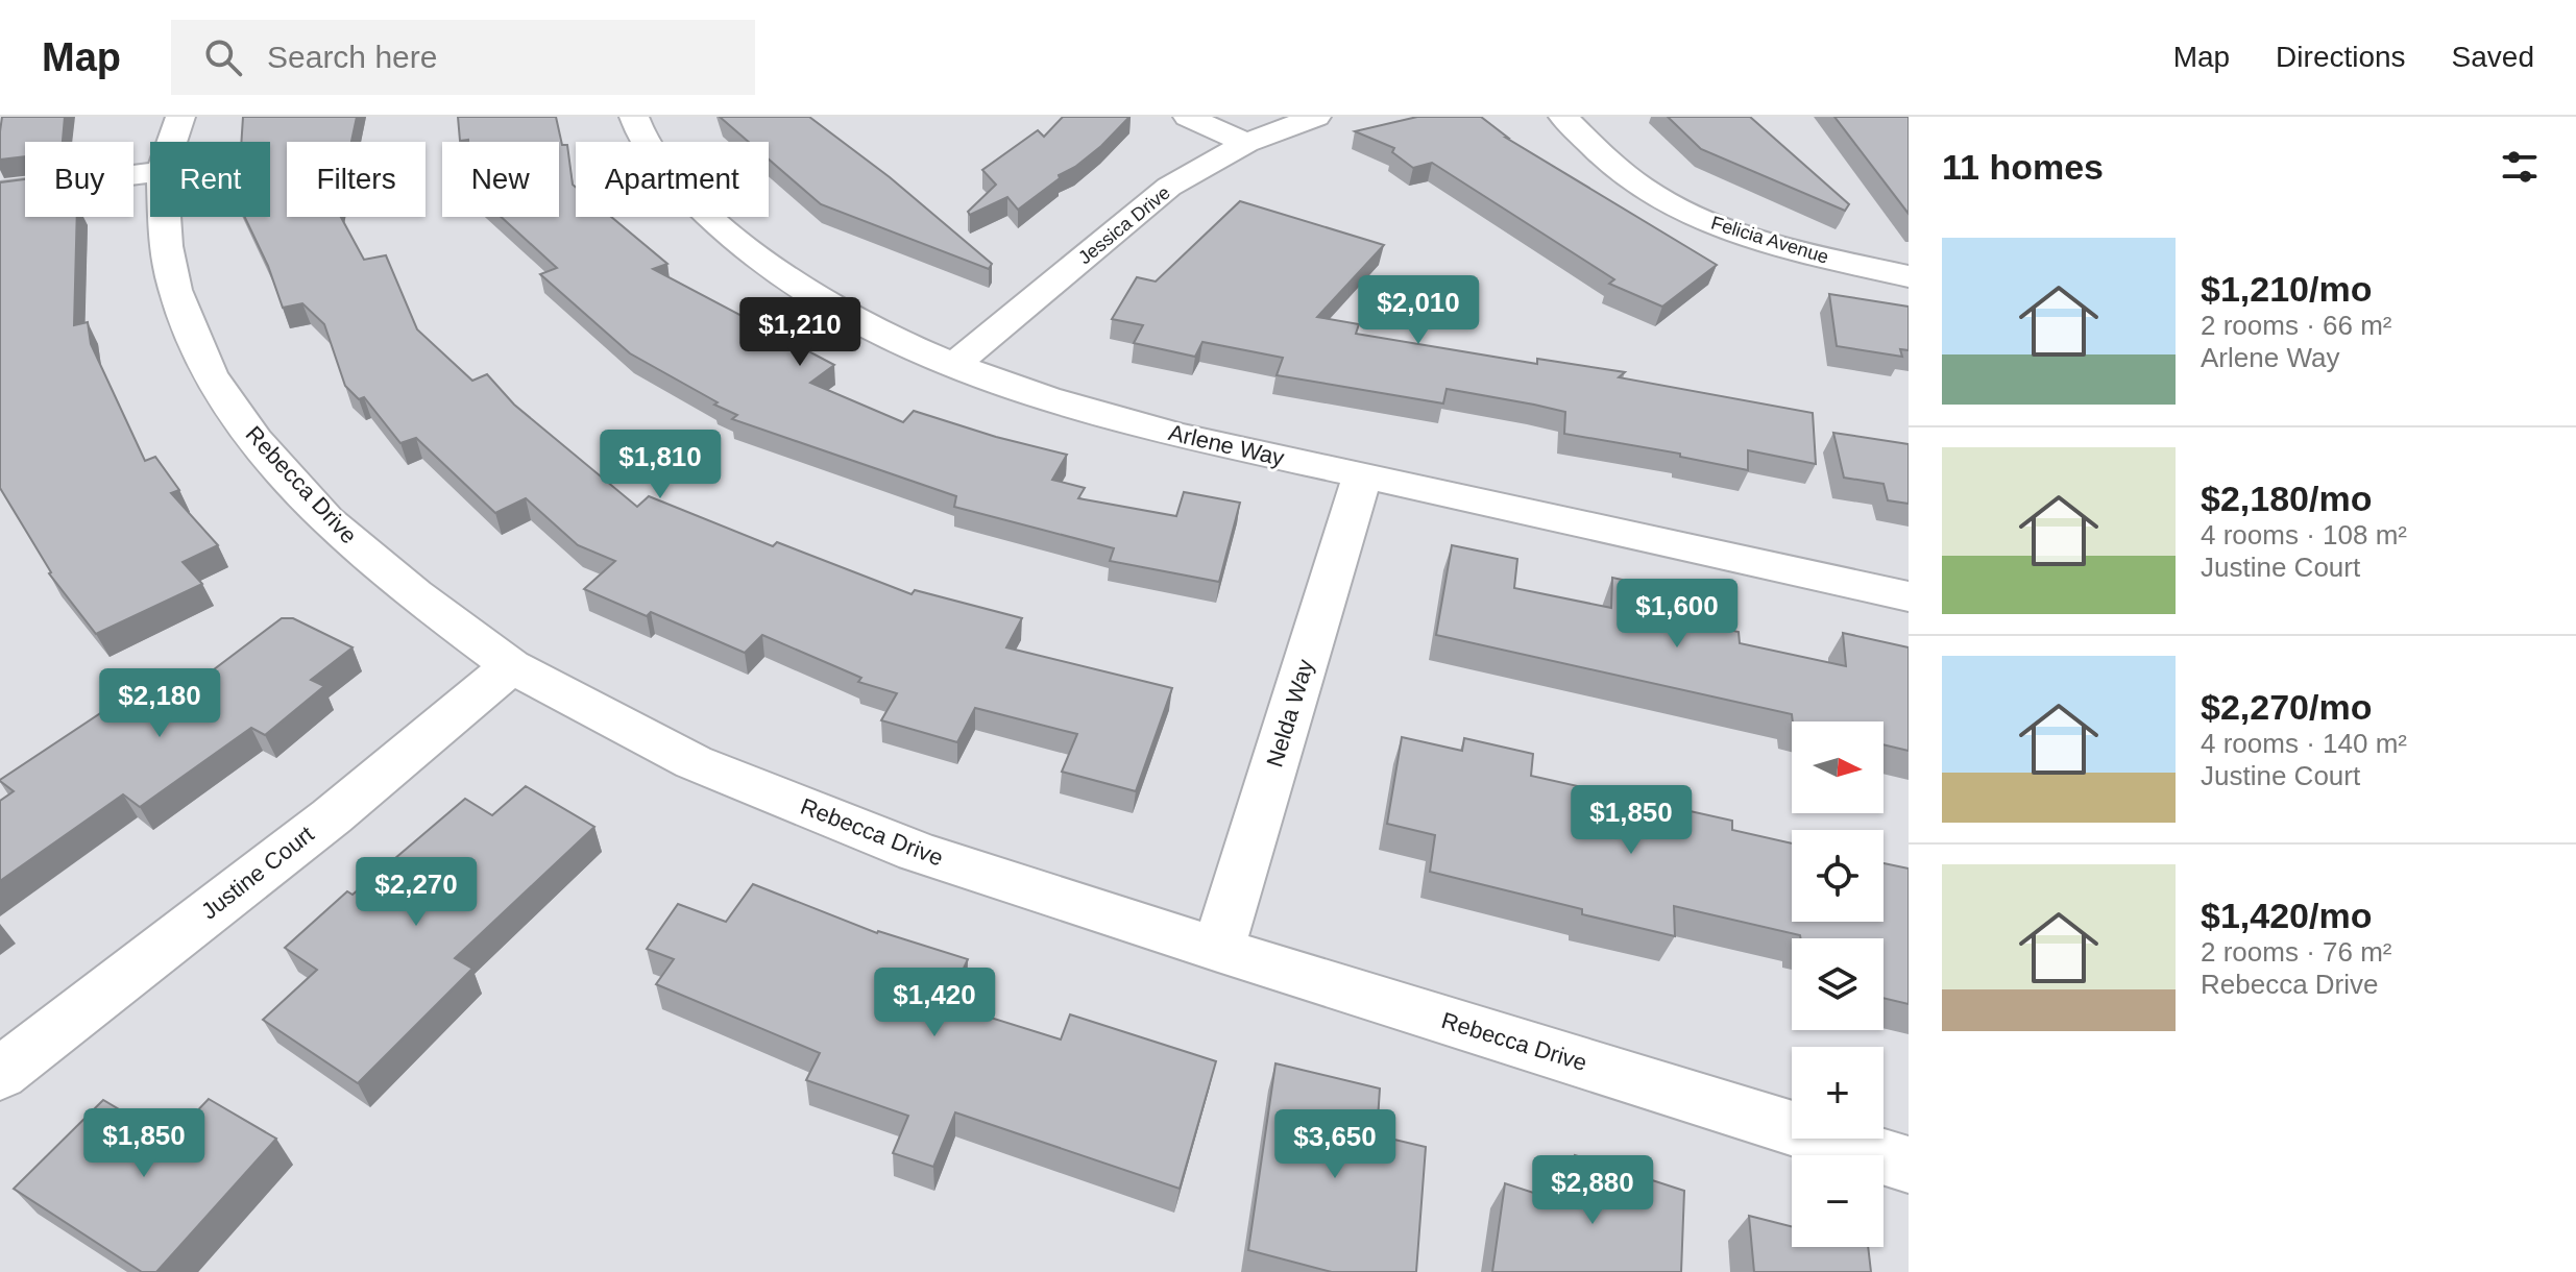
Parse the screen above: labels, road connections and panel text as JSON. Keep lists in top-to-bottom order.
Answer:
{
  "streets": {
    "street": [
      "Jessica Drive",
      "Felicia Avenue",
      "Arlene Way",
      "Rebecca Drive",
      "Nelda Way",
      "Justine Court"
    ]
  },
  "crossings": [
    ["Jessica Drive", "Arlene Way"],
    ["Arlene Way", "Nelda Way"],
    ["Rebecca Drive", "Nelda Way"],
    ["Rebecca Drive", "Justine Court"]
  ],
  "north": "right",
  "page": {
    "header": "Map",
    "search": "Search here",
    "nav": ["Map", "Directions", "Saved"],
    "heading": "11 homes",
    "chip": [
      "Buy",
      "Rent",
      "Filters",
      "New",
      "Apartment"
    ],
    "list": [
      {
        "name": "$1,210/mo",
        "note": "2 rooms · 66 m² · Arlene Way"
      },
      {
        "name": "$2,180/mo",
        "note": "4 rooms · 108 m² · Justine Court"
      },
      {
        "name": "$2,270/mo",
        "note": "4 rooms · 140 m² · Justine Court"
      },
      {
        "name": "$1,420/mo",
        "note": "2 rooms · 76 m² · Rebecca Drive"
      }
    ],
    "price": [
      "$2,010",
      "$1,210",
      "$1,810",
      "$1,600",
      "$2,180",
      "$1,850",
      "$2,270",
      "$1,420",
      "$1,850",
      "$3,650",
      "$2,880"
    ],
    "map_buttons": ["+", "−"]
  }
}
